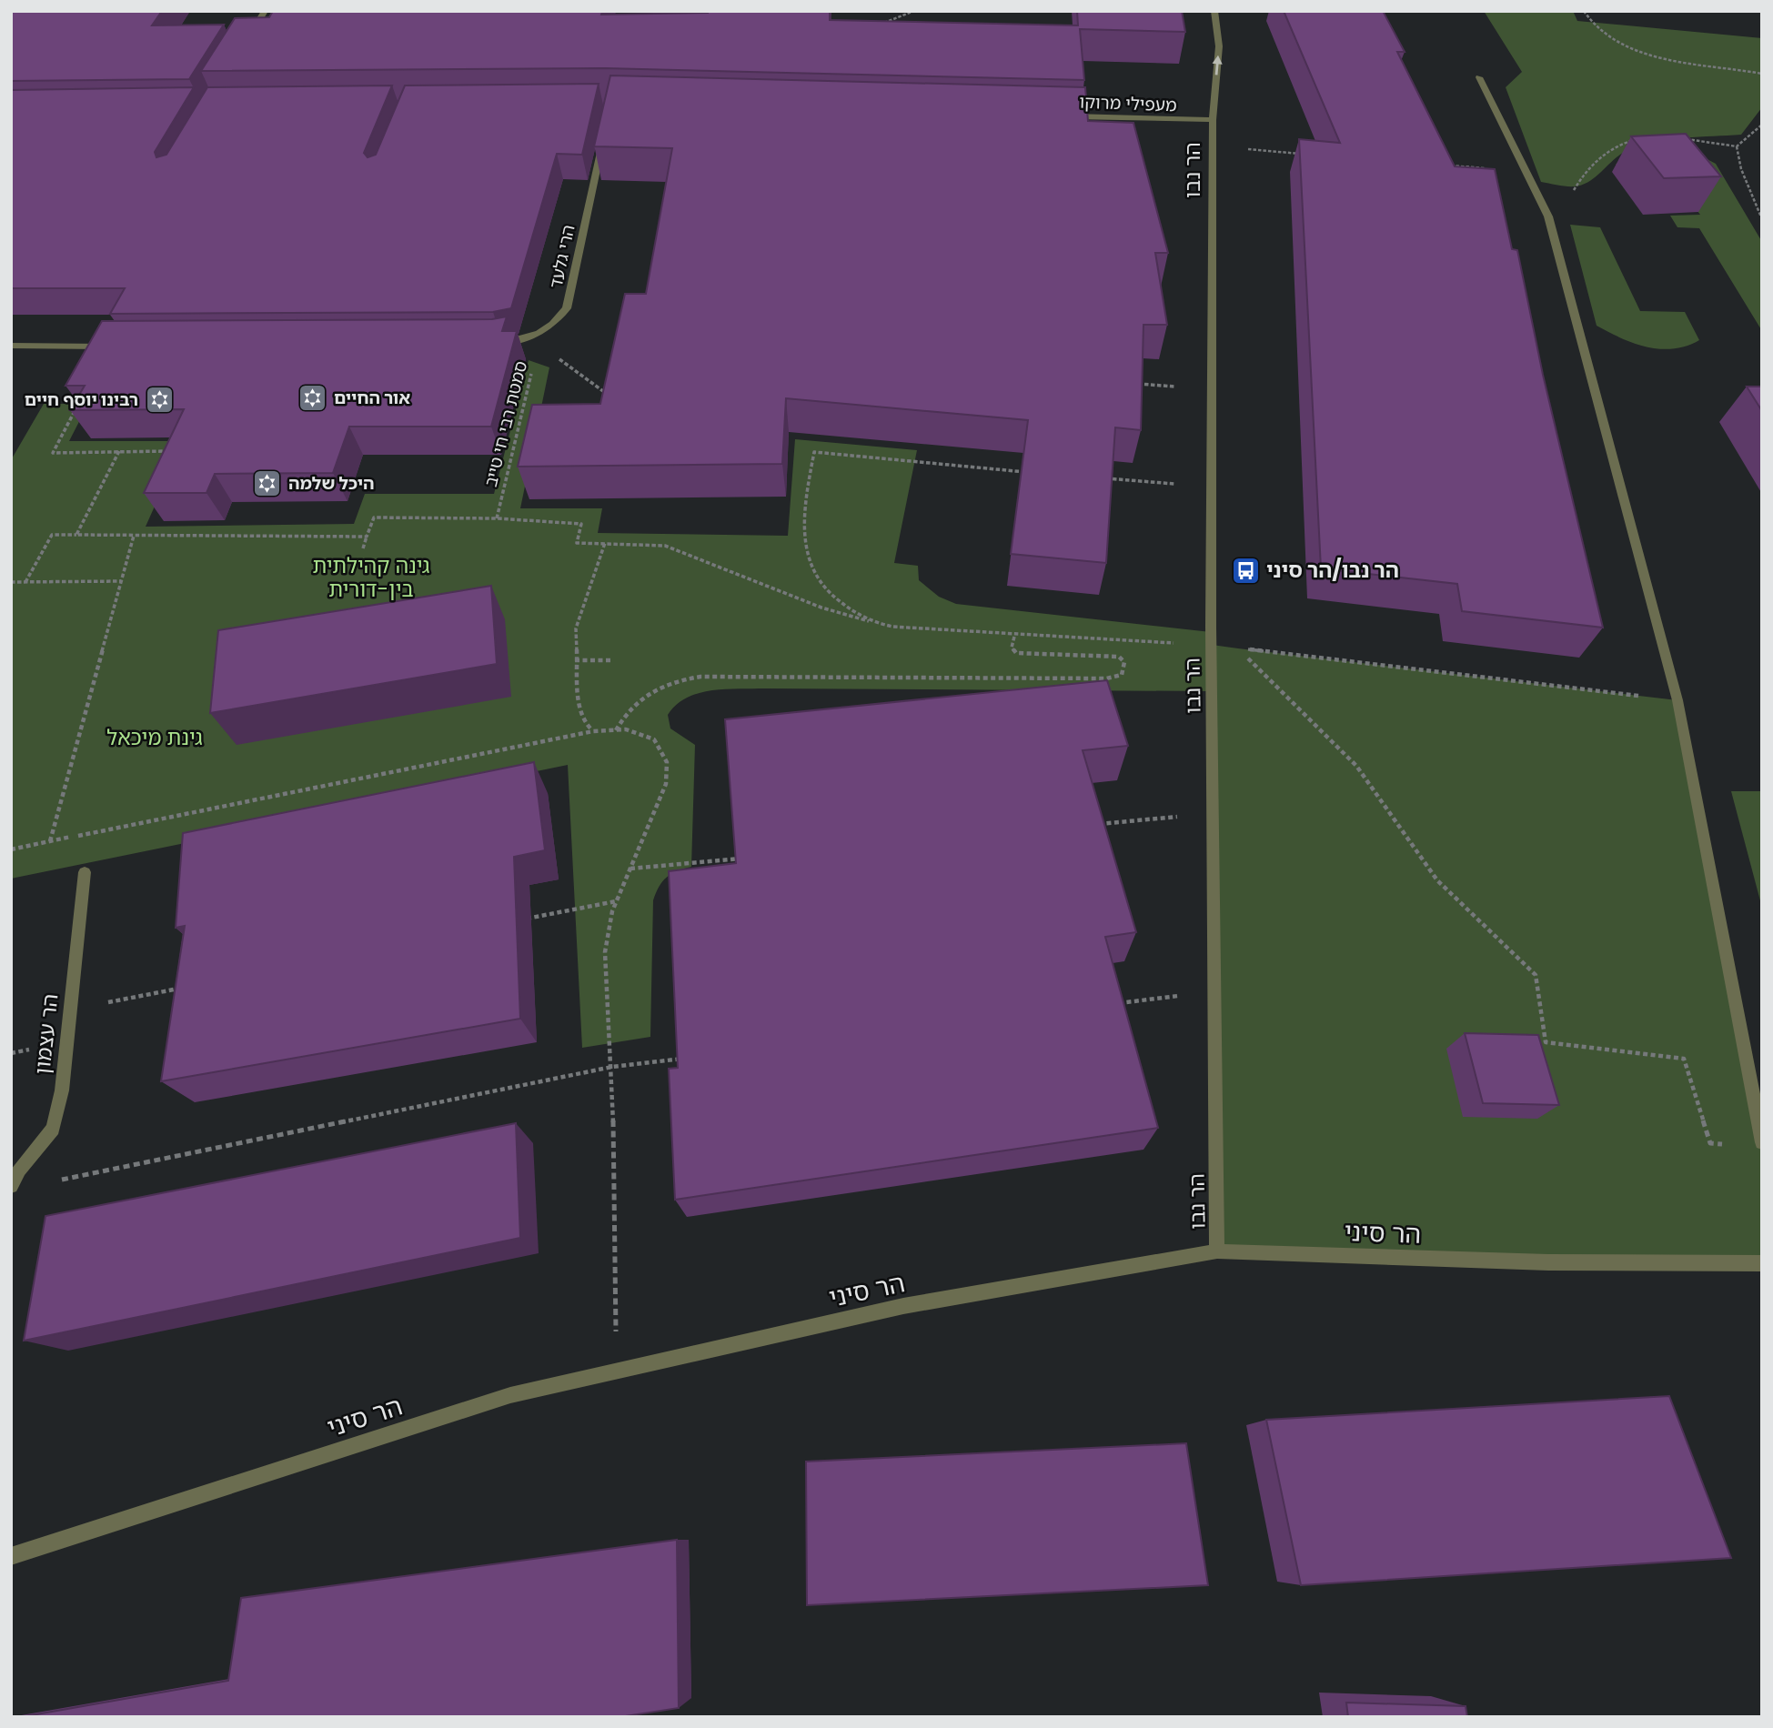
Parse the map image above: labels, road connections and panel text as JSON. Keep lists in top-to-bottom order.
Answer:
{
  "streets": {
    "street": [
      "מעפילי מרוקו",
      "הר נבו",
      "הרי גלעד",
      "הר עצמון",
      "הר סיני"
    ],
    "path": ["סמטת רבי חי טייב"]
  },
  "crossings": [
    ["מעפילי מרוקו", "הר נבו"],
    ["הר נבו", "הר סיני"],
    ["הרי גלעד", "סמטת רבי חי טייב"]
  ],
  "parks": ["גינה קהילתית בין-דורית", "גינת מיכאל"],
  "places": {
    "synagogue": ["אור החיים", "רבינו יוסף חיים", "היכל שלמה"],
    "bus stop": ["הר נבו/הר סיני"]
  }
}
